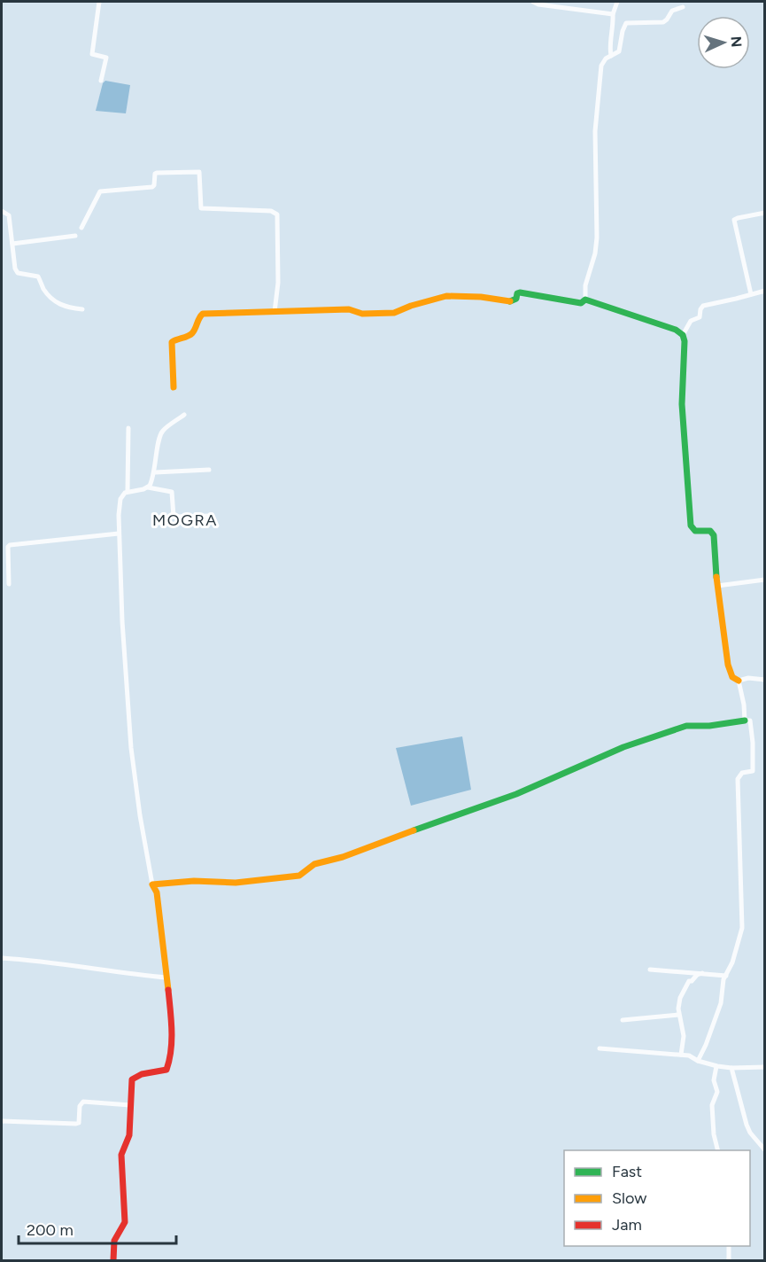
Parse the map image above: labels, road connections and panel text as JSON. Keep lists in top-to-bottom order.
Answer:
{
  "districts": ["MOGRA"],
  "legend": ["Fast", "Slow", "Jam"],
  "scale_bar": "200 m",
  "north": "right"
}
